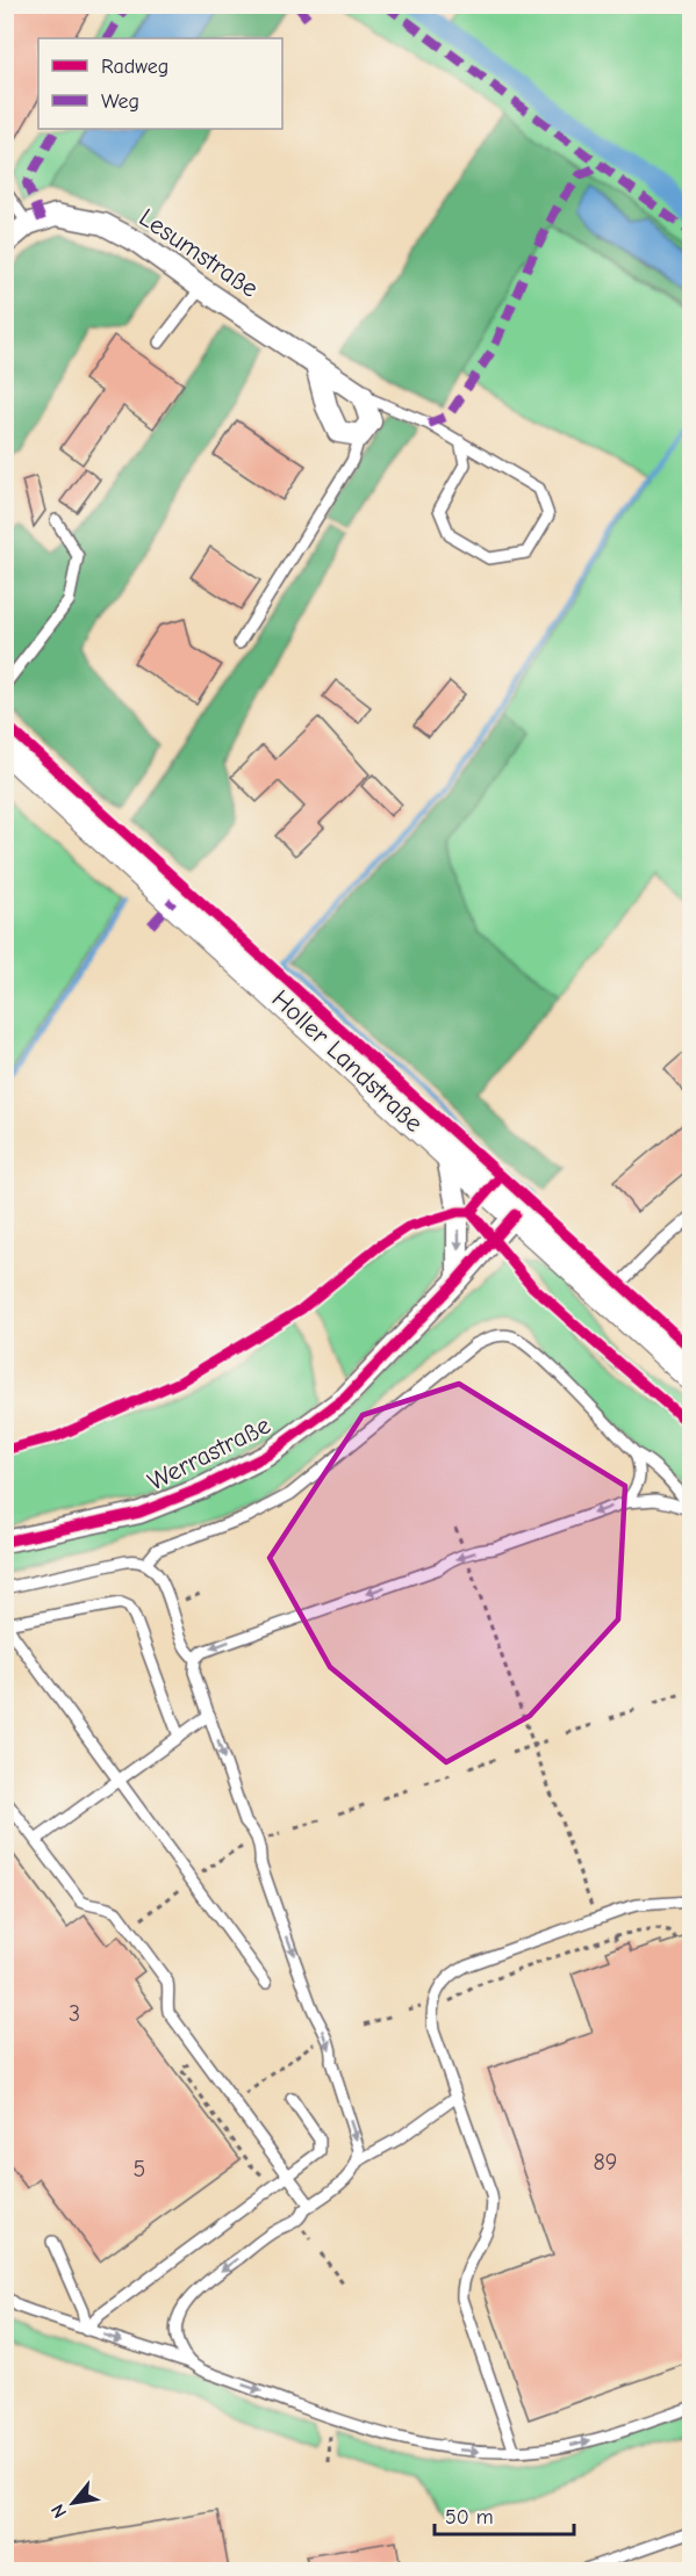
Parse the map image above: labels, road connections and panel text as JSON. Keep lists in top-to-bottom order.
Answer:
{
  "streets": {
    "main road": ["Holler Landstraße"],
    "street": ["Lesumstraße", "Werrastraße"]
  },
  "crossings": [
    ["Holler Landstraße", "Werrastraße"]
  ],
  "house_numbers": ["3", "89", "5"],
  "legend": ["Radweg", "Weg"],
  "scale_bar": "50 m",
  "north": "bottom left"
}
